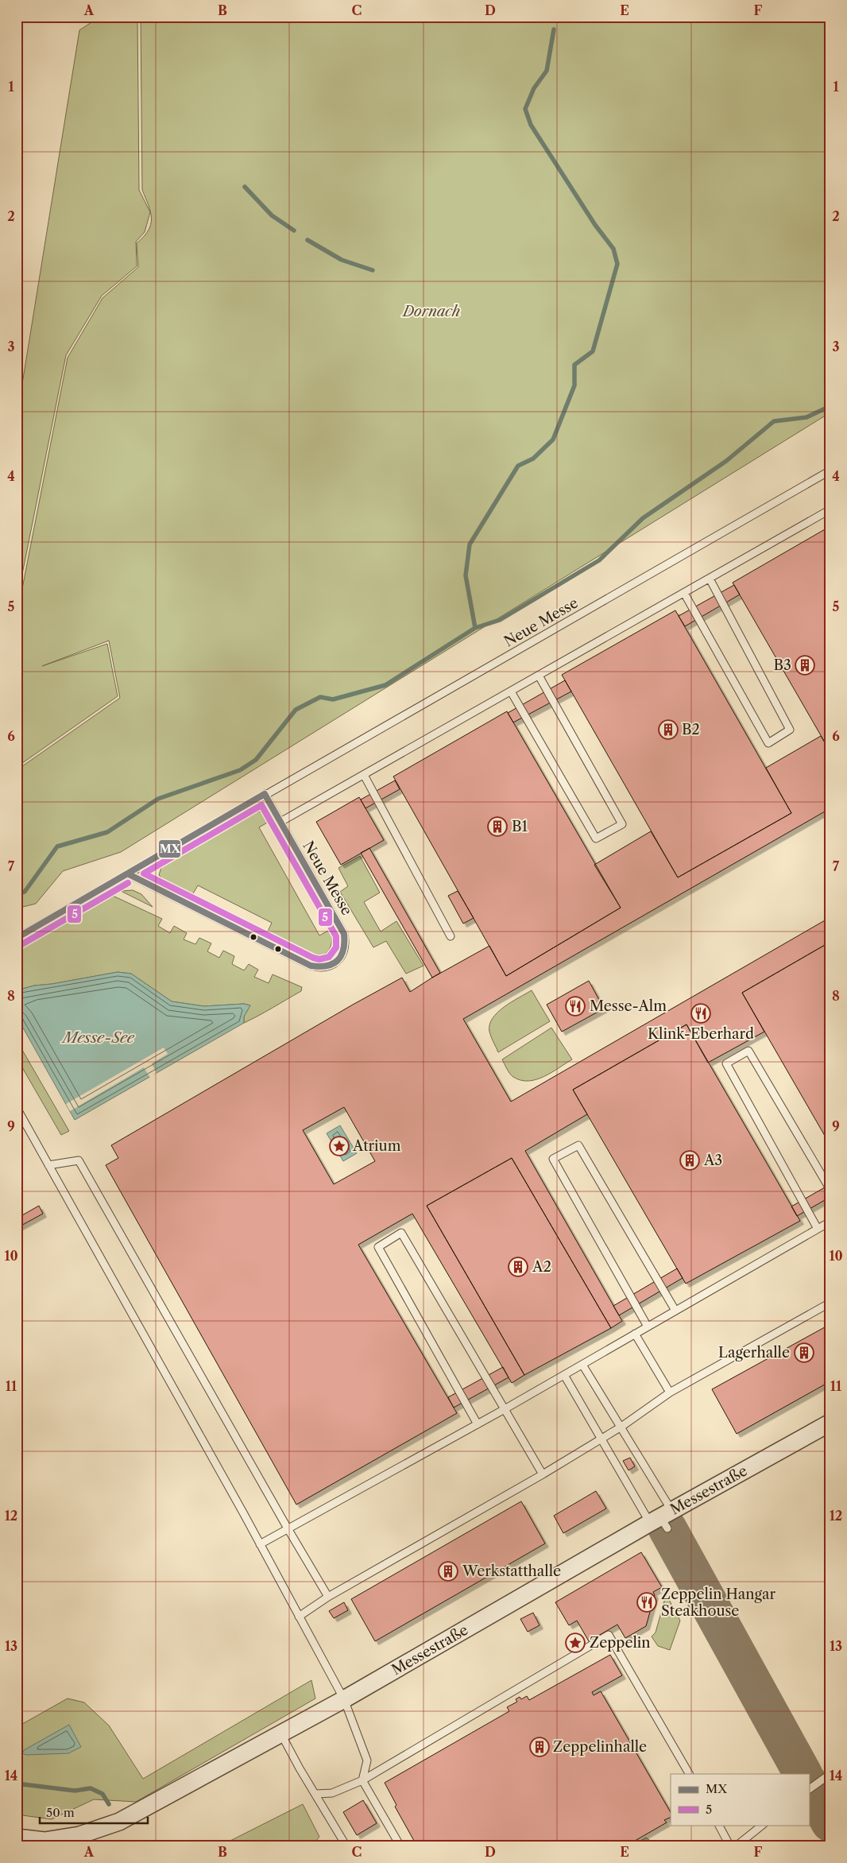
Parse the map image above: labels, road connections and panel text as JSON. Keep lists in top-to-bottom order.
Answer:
{
  "streets": {
    "street": ["Messestraße"],
    "lane": ["Neue Messe"]
  },
  "water": ["Messe-See"],
  "parks": ["Dornach"],
  "places": {
    "building": [
      "B3",
      "B2",
      "B1",
      "A3",
      "A2",
      "Lagerhalle",
      "Werkstatthalle",
      "Zeppelinhalle"
    ],
    "restaurant": ["Messe-Alm", "Klink-Eberhard", "Zeppelin Hangar Steakhouse"],
    "place": ["Atrium", "Zeppelin"]
  },
  "lines": ["transit line MX", "transit line 5"],
  "legend": ["MX", "5"],
  "scale_bar": "50 m",
  "grid": {
    "columns": [
      "A",
      "B",
      "C",
      "D",
      "E",
      "F"
    ],
    "rows": [
      "1",
      "2",
      "3",
      "4",
      "5",
      "6",
      "7",
      "8",
      "9",
      "10",
      "11",
      "12",
      "13",
      "14"
    ]
  }
}
